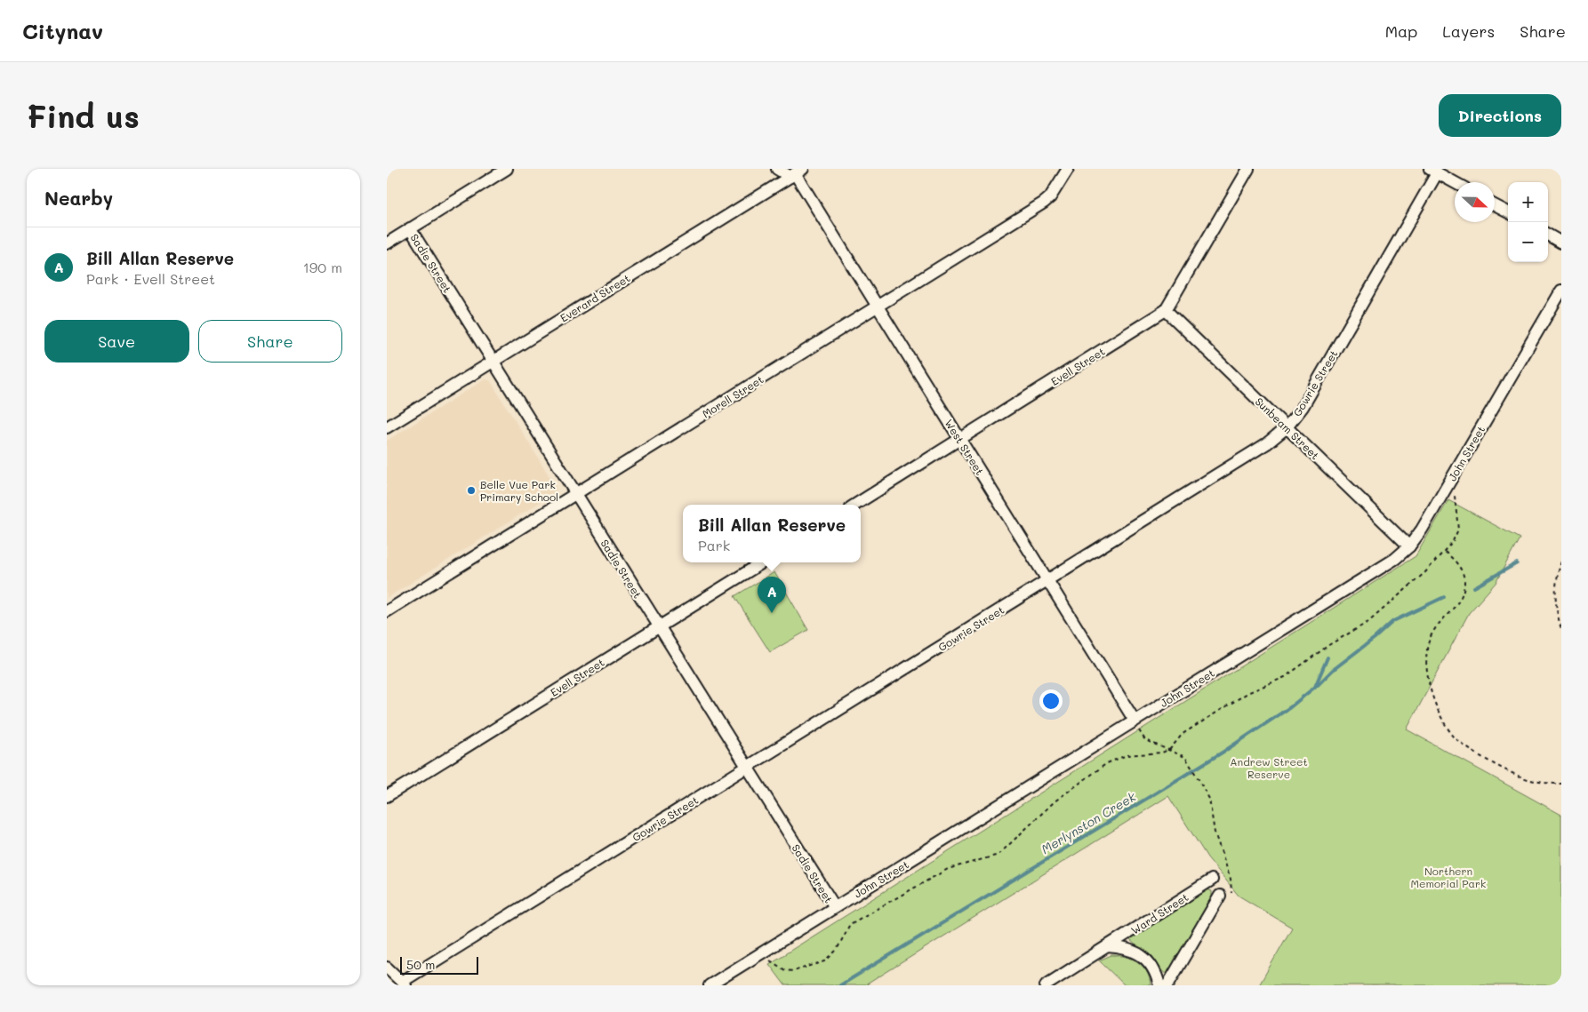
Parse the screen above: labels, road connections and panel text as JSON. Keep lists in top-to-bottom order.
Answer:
{
  "streets": {
    "street": [
      "Sadie Street",
      "Everard Street",
      "Evell Street",
      "Gowrie Street",
      "Morell Street",
      "Sunbeam Street",
      "West Street",
      "John Street",
      "Ward Street"
    ]
  },
  "crossings": [
    ["Sadie Street", "Everard Street"],
    ["Sadie Street", "Evell Street"],
    ["Sadie Street", "Gowrie Street"],
    ["Sadie Street", "Morell Street"],
    ["Sadie Street", "John Street"],
    ["Everard Street", "West Street"],
    ["Evell Street", "Sunbeam Street"],
    ["Evell Street", "West Street"],
    ["Gowrie Street", "Sunbeam Street"],
    ["Gowrie Street", "West Street"],
    ["Morell Street", "West Street"],
    ["Sunbeam Street", "John Street"],
    ["West Street", "John Street"]
  ],
  "water": ["Merlynston Creek"],
  "parks": ["Andrew Street Reserve", "Northern Memorial Park"],
  "places": ["Belle Vue Park Primary School"],
  "scale_bar": "50 m",
  "north": "right",
  "page": {
    "header": "Citynav",
    "nav": ["Map", "Layers", "Share"],
    "buttons": [
      "Directions",
      ["Save", "Share"]
    ],
    "title": "Find us",
    "heading": "Nearby",
    "map_buttons": ["+", "−"],
    "list": [
      {
        "mark": "A",
        "name": "Bill Allan Reserve",
        "note": "Park · Evell Street",
        "value": "190 m"
      }
    ],
    "popup": ["Bill Allan Reserve", "Park"],
    "pins": "A",
    "scale": "50 m"
  }
}
